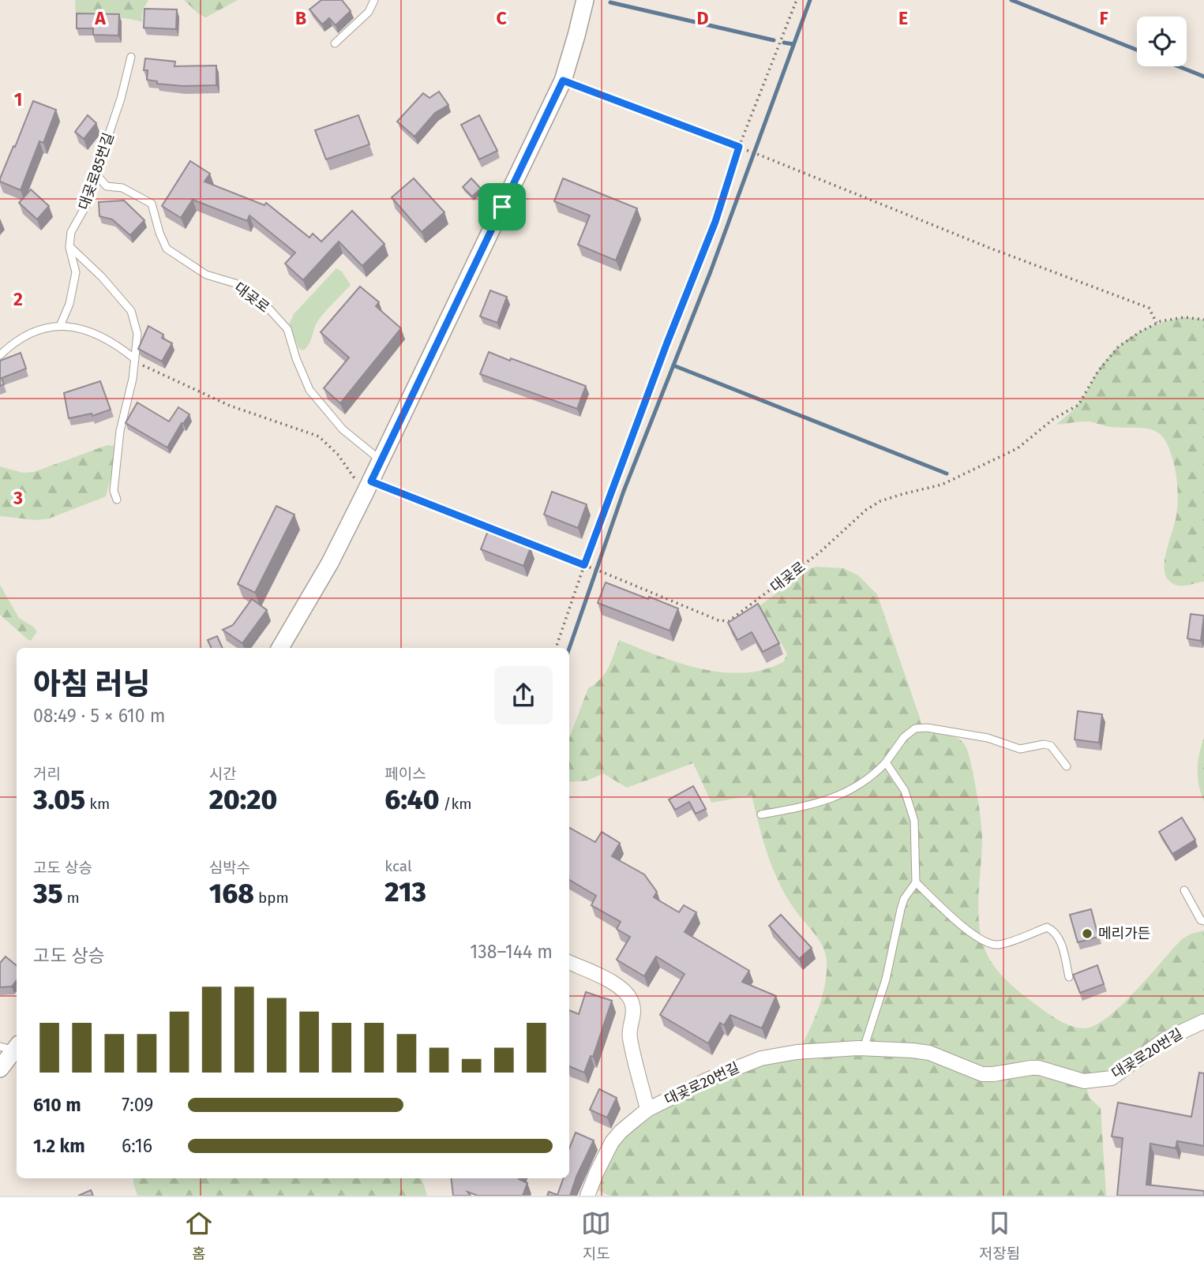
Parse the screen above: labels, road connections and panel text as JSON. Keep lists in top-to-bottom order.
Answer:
{
  "streets": {
    "street": ["대곶로20번길"],
    "lane": ["대곶로85번길", "대곶로"]
  },
  "crossings": [
    ["대곶로85번길", "대곶로"]
  ],
  "places": ["메리가든"],
  "page": {
    "heading": ["아침 러닝", "08:49 · 5 × 610 m"],
    "stats": [
      ["거리", "3.05 km"],
      ["시간", "20:20"],
      ["페이스", "6:40 /km"],
      ["고도 상승", "35 m"],
      ["심박수", "168 bpm"],
      ["kcal", "213"]
    ],
    "chart": ["고도 상승", "138–144 m"],
    "list": [
      {
        "name": "610 m",
        "note": "7:09"
      },
      {
        "name": "1.2 km",
        "note": "6:16"
      }
    ],
    "tabs": ["홈", "지도", "저장됨"]
  },
  "grid": {
    "columns": [
      "A",
      "B",
      "C",
      "D",
      "E",
      "F"
    ],
    "rows": ["1", "2", "3"]
  }
}
